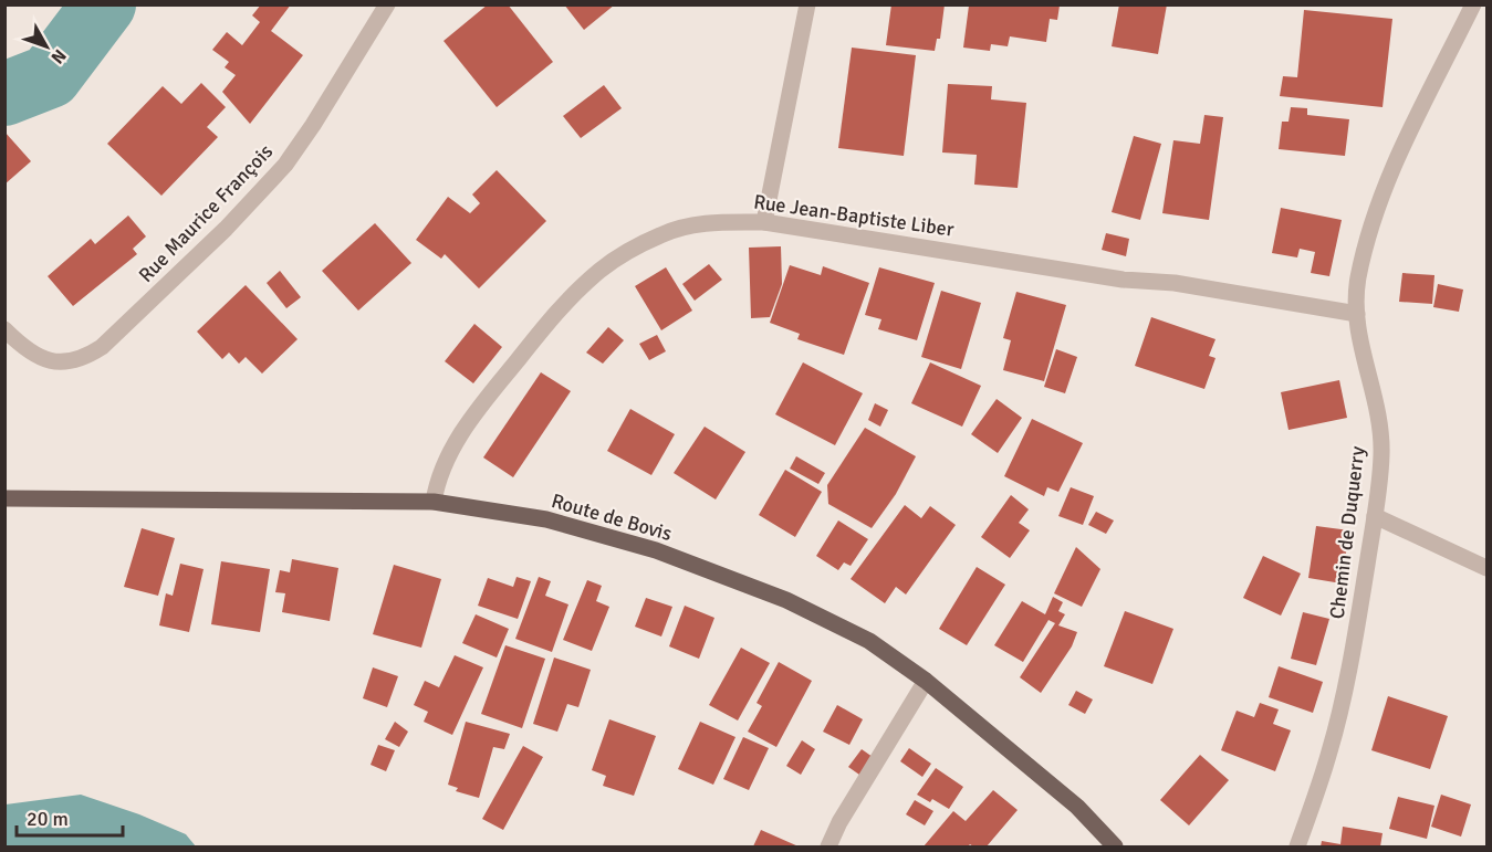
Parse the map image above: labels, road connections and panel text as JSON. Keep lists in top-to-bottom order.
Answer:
{
  "streets": {
    "main road": ["Route de Bovis"],
    "street": ["Rue Maurice François", "Rue Jean-Baptiste Liber", "Chemin de Duquerry"]
  },
  "crossings": [
    ["Rue Jean-Baptiste Liber", "Route de Bovis"],
    ["Rue Jean-Baptiste Liber", "Chemin de Duquerry"]
  ],
  "scale_bar": "20 m",
  "north": "bottom right"
}
